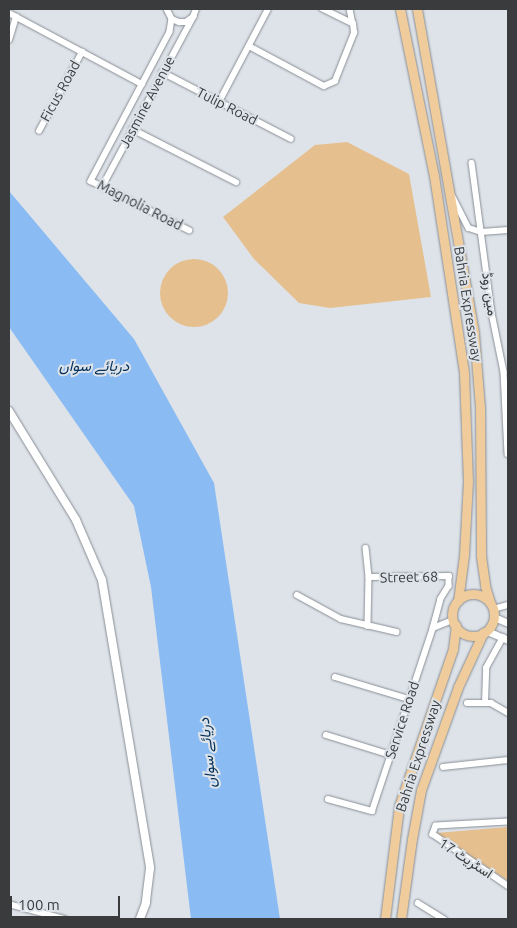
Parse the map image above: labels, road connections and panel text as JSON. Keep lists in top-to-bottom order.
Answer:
{
  "streets": {
    "main road": ["Bahria Expressway"],
    "street": [
      "Ficus Road",
      "Jasmine Avenue",
      "Tulip Road",
      "Magnolia Road",
      "مین روڈ",
      "Street 68",
      "Service Road",
      "اسٹریٹ 17"
    ]
  },
  "crossings": [
    ["Ficus Road", "Jasmine Avenue"],
    ["Jasmine Avenue", "Tulip Road"],
    ["Jasmine Avenue", "Magnolia Road"],
    ["Street 68", "Service Road"]
  ],
  "water": ["دریائے سواں"],
  "scale_bar": "100 m"
}
